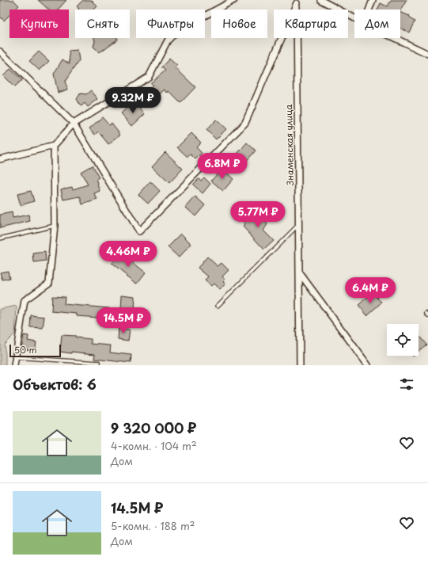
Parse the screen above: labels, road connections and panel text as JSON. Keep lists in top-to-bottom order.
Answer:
{
  "streets": {
    "street": ["Знаменская улица"]
  },
  "scale_bar": "50 m",
  "page": {
    "chip": [
      "Купить",
      "Снять",
      "Фильтры",
      "Новое",
      "Квартира",
      "Дом"
    ],
    "price": [
      "9.32M ₽",
      "6.8M ₽",
      "5.77M ₽",
      "4.46M ₽",
      "6.4M ₽",
      "14.5M ₽"
    ],
    "scale": "50 m",
    "heading": "Объектов: 6",
    "list": [
      {
        "name": "9 320 000 ₽",
        "note": "4-комн. · 104 m² · Дом"
      },
      {
        "name": "14.5M ₽",
        "note": "5-комн. · 188 m² · Дом"
      }
    ]
  }
}
